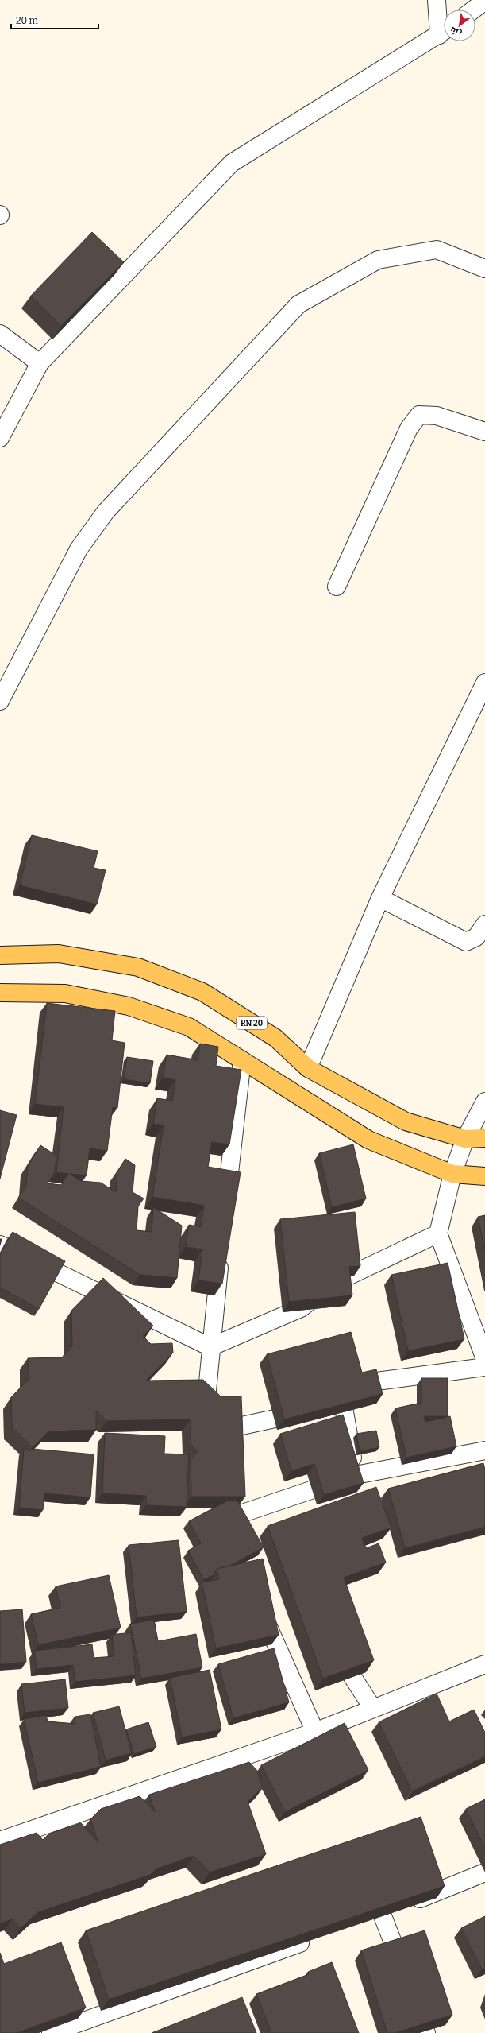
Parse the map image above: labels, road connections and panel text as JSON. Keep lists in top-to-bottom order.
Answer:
{
  "streets": {
    "main road": ["RN 20"]
  },
  "scale_bar": "20 m",
  "north": "bottom left"
}
